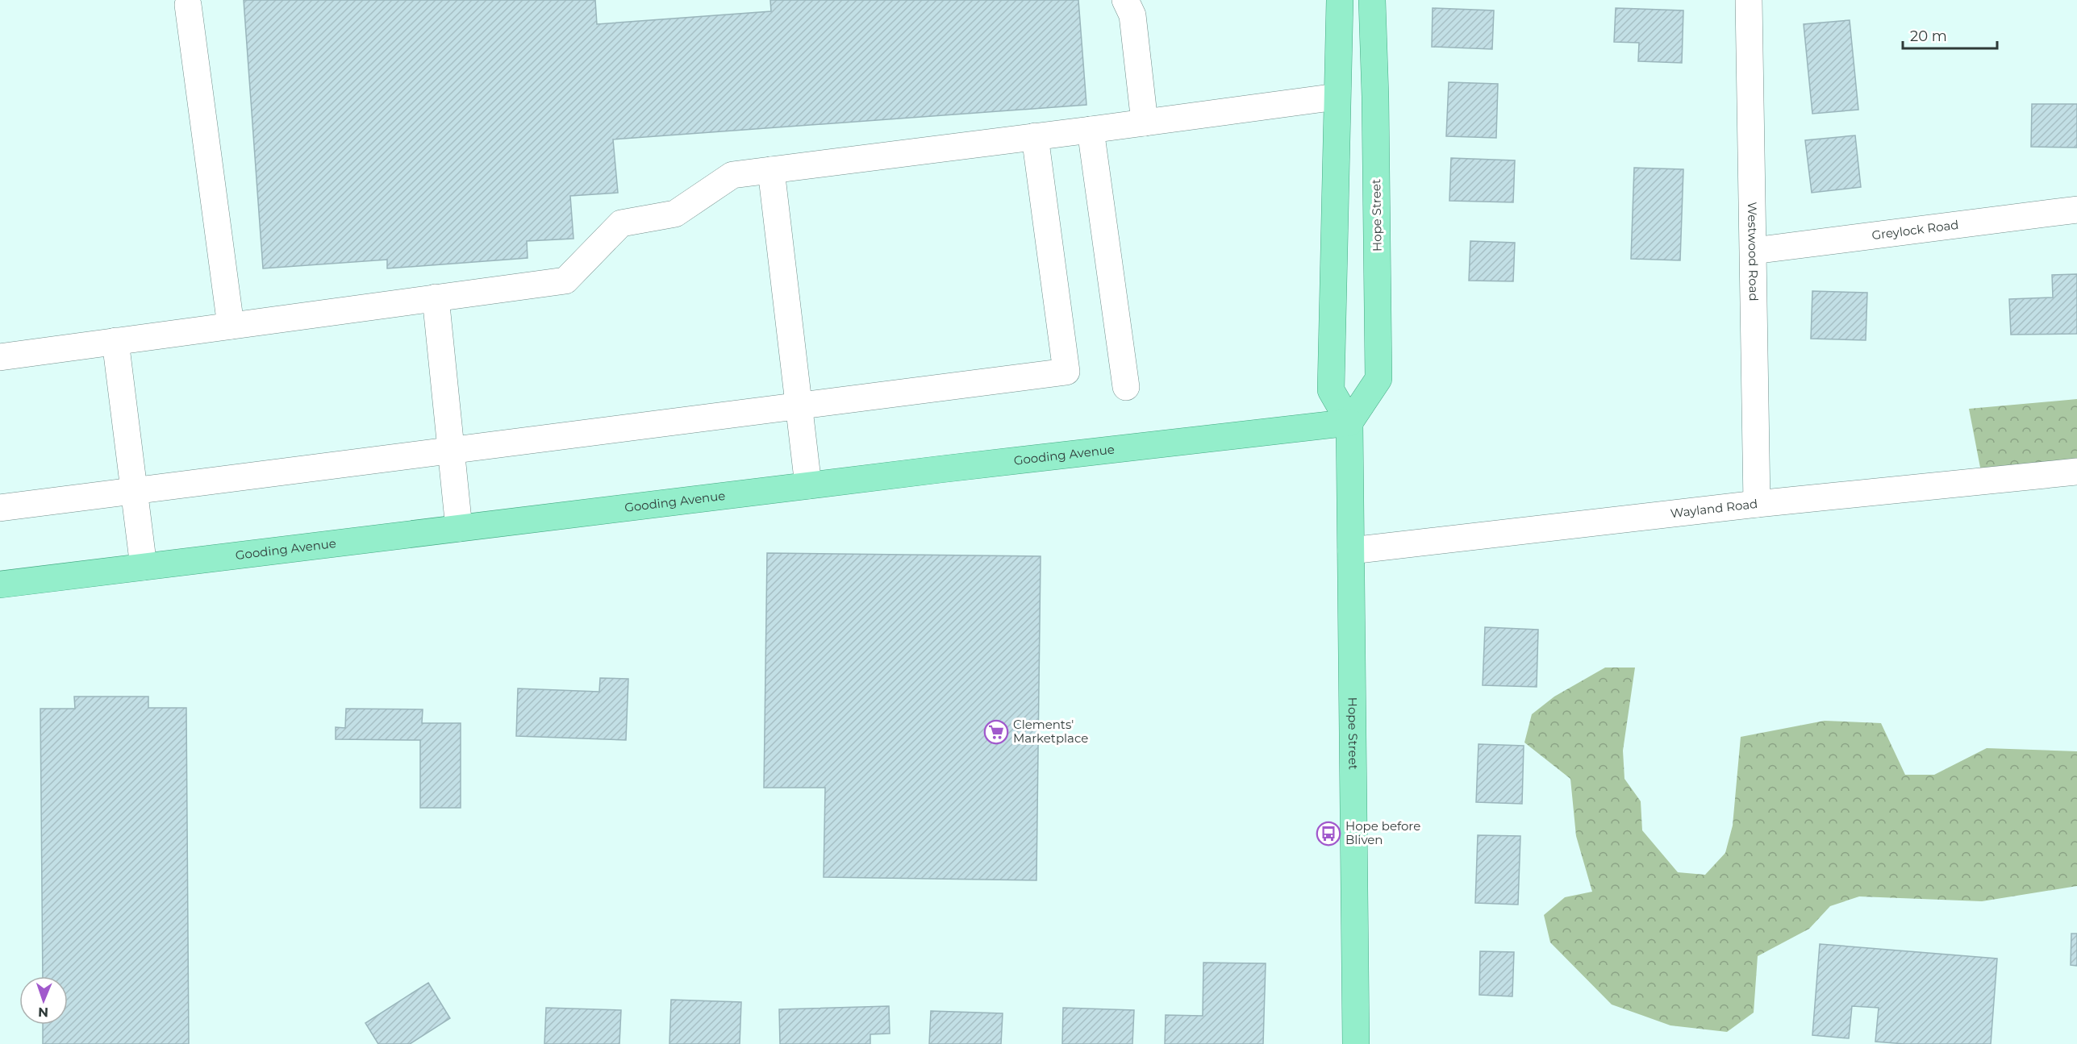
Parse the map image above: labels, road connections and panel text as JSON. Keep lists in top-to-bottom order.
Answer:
{
  "streets": {
    "main road": ["Hope Street", "Gooding Avenue"],
    "street": ["Greylock Road", "Westwood Road", "Wayland Road"]
  },
  "crossings": [
    ["Hope Street", "Gooding Avenue"],
    ["Hope Street", "Wayland Road"],
    ["Greylock Road", "Westwood Road"],
    ["Westwood Road", "Wayland Road"]
  ],
  "places": {
    "supermarket": ["Clements' Marketplace"],
    "bus stop": ["Hope before Bliven"]
  },
  "scale_bar": "20 m",
  "north": "bottom"
}
